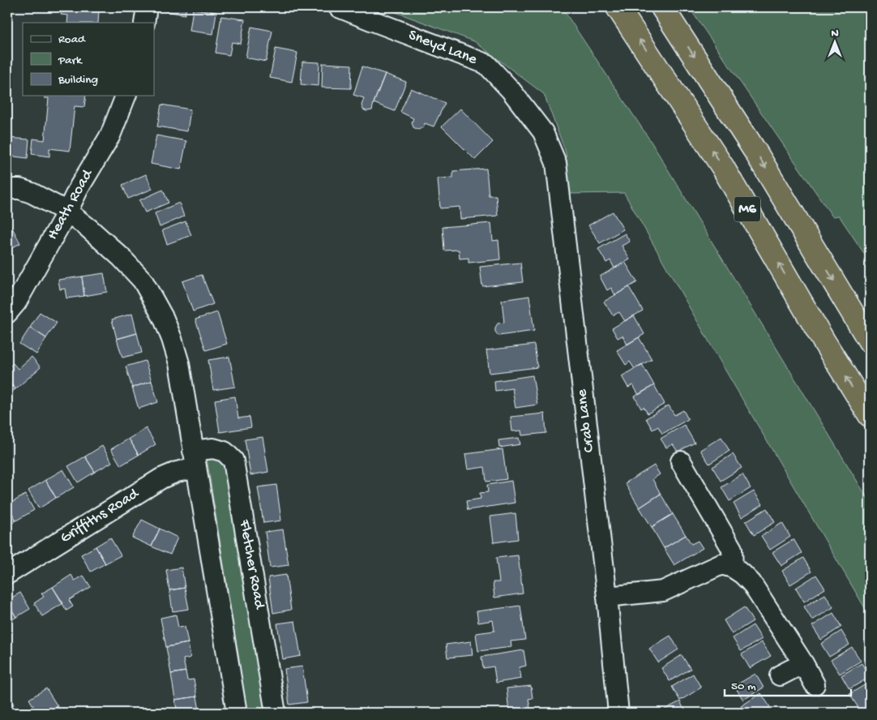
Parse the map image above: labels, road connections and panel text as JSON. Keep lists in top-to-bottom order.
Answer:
{
  "streets": {
    "highway": ["M6"],
    "street": [
      "Sneyd Lane",
      "Heath Road",
      "Crab Lane",
      "Griffiths Road",
      "Fletcher Road"
    ]
  },
  "crossings": [
    ["Sneyd Lane", "Crab Lane"],
    ["Griffiths Road", "Fletcher Road"]
  ],
  "legend": ["Road", "Park", "Building"],
  "scale_bar": "50 m",
  "north": "top"
}
